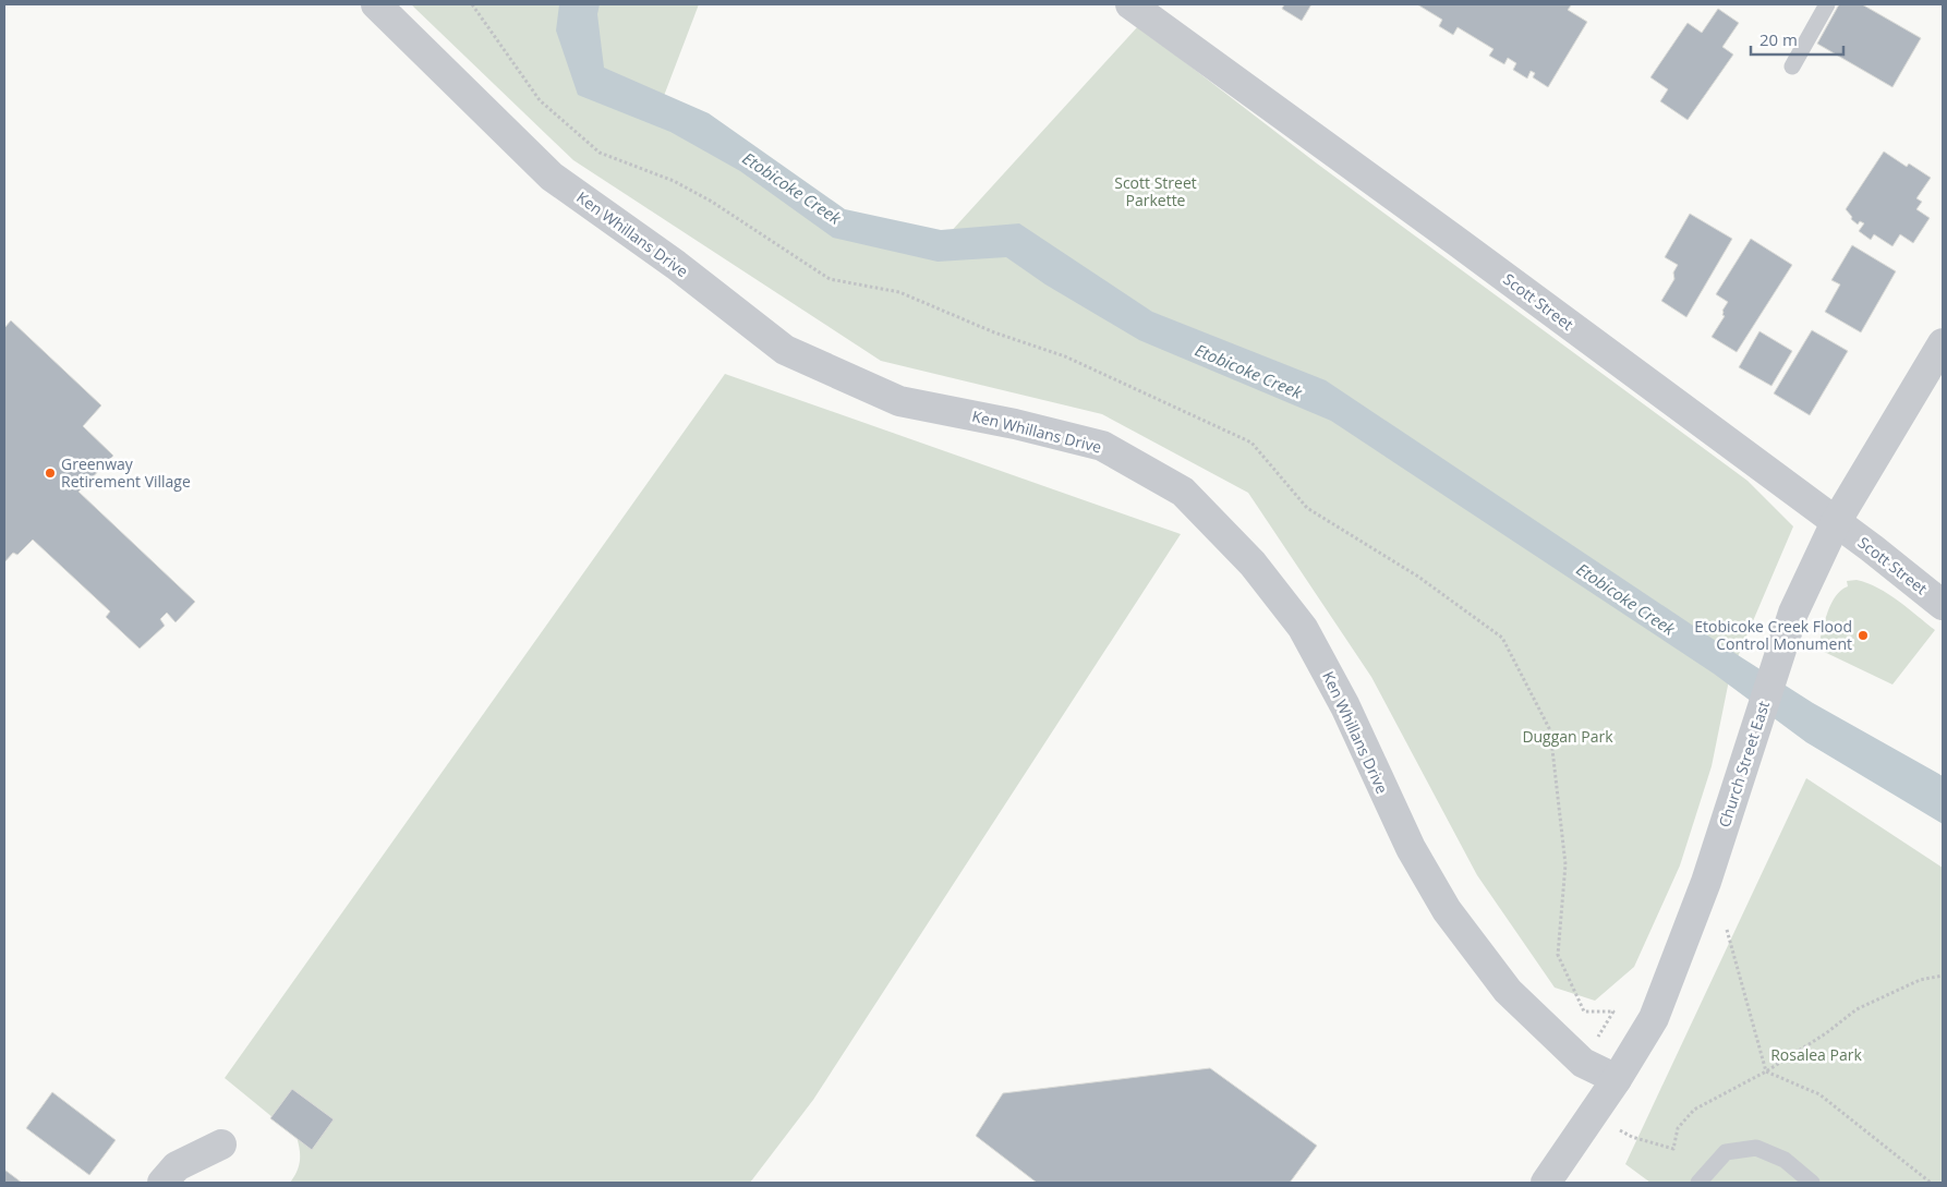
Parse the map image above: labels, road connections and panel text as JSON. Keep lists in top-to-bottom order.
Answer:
{
  "streets": {
    "street": ["Ken Whillans Drive", "Scott Street", "Church Street East"]
  },
  "crossings": [
    ["Ken Whillans Drive", "Church Street East"],
    ["Scott Street", "Church Street East"]
  ],
  "water": ["Etobicoke Creek"],
  "parks": ["Scott Street Parkette", "Duggan Park", "Rosalea Park"],
  "places": ["Greenway Retirement Village", "Etobicoke Creek Flood Control Monument"],
  "scale_bar": "20 m"
}
